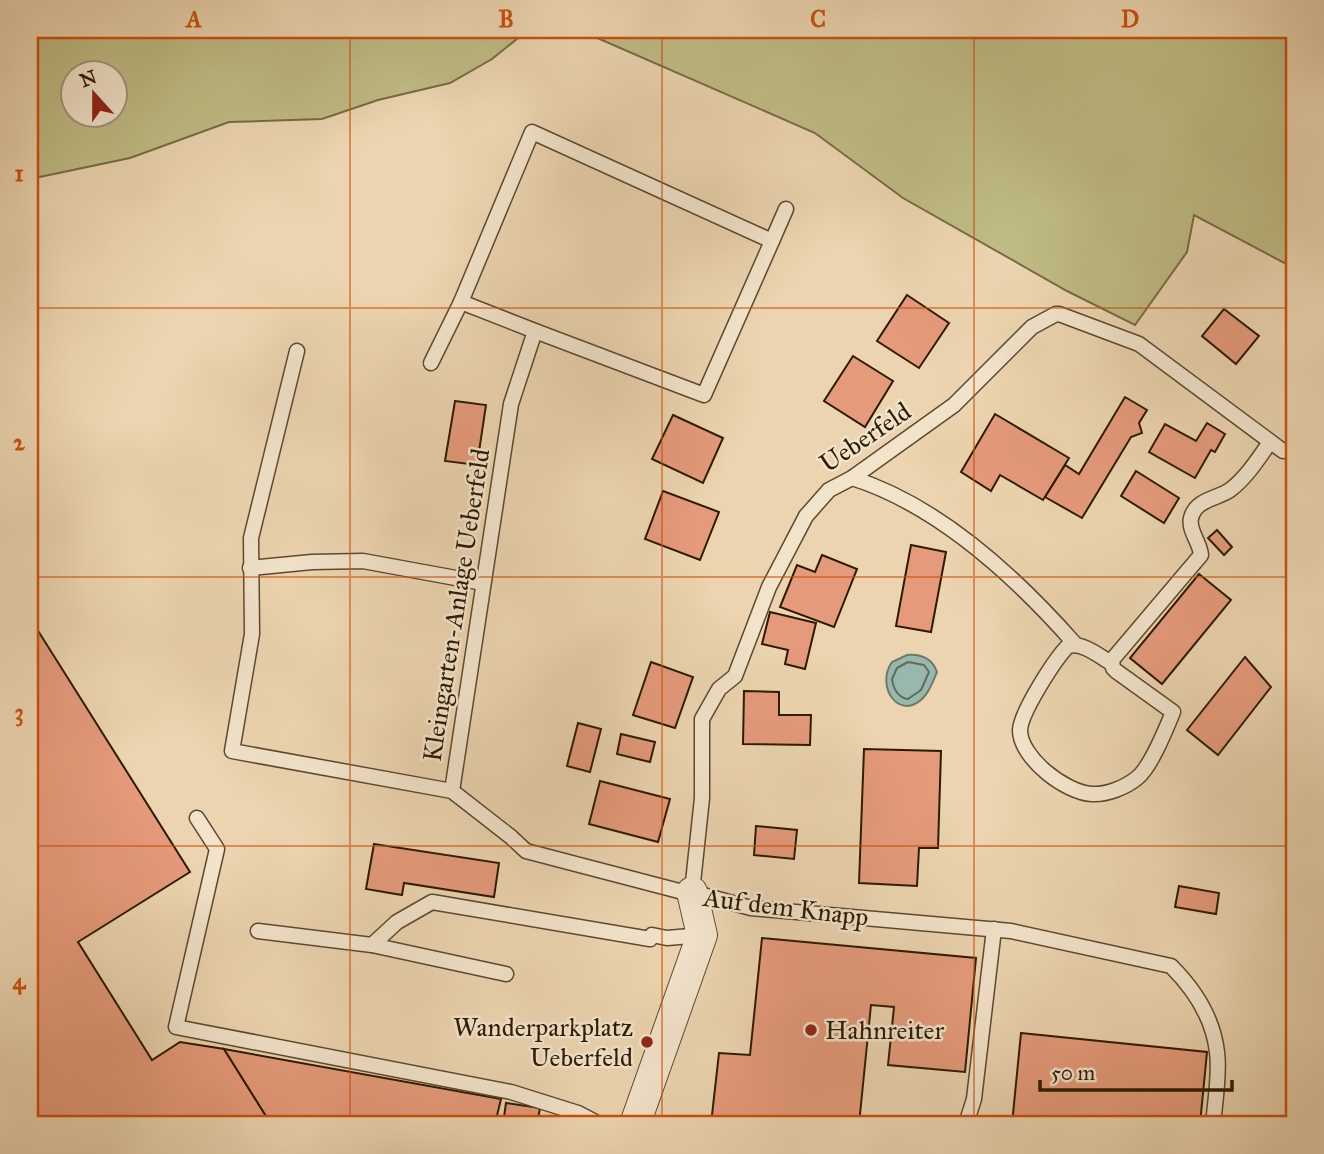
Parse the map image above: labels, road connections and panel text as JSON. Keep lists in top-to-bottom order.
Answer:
{
  "streets": {
    "street": ["Auf dem Knapp"],
    "lane": ["Ueberfeld", "Kleingarten-Anlage Ueberfeld"]
  },
  "crossings": [
    ["Ueberfeld", "Kleingarten-Anlage Ueberfeld"],
    ["Ueberfeld", "Auf dem Knapp"],
    ["Kleingarten-Anlage Ueberfeld", "Auf dem Knapp"]
  ],
  "places": ["Hahnreiter", "Wanderparkplatz Ueberfeld"],
  "scale_bar": "50 m",
  "north": "top",
  "grid": {
    "columns": [
      "A",
      "B",
      "C",
      "D"
    ],
    "rows": [
      "1",
      "2",
      "3",
      "4"
    ]
  }
}
